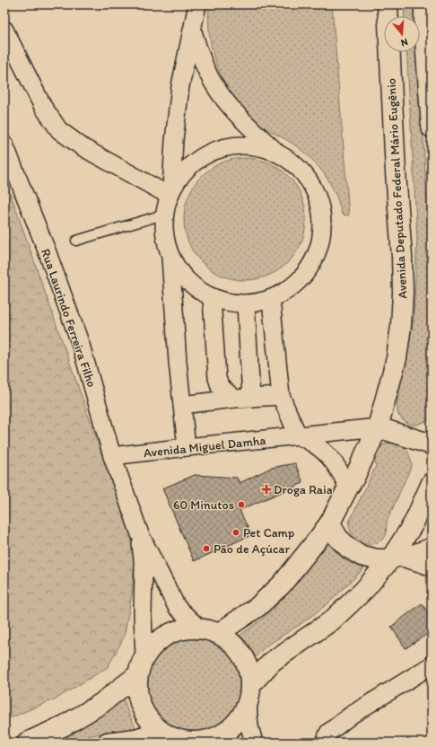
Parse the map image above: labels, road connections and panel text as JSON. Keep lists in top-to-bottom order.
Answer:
{
  "streets": {
    "street": ["Avenida Deputado Federal Mário Eugênio", "Rua Laurindo Ferreira Filho", "Avenida Miguel Damha"]
  },
  "crossings": [
    ["Avenida Deputado Federal Mário Eugênio", "Rua Laurindo Ferreira Filho"],
    ["Avenida Deputado Federal Mário Eugênio", "Avenida Miguel Damha"],
    ["Rua Laurindo Ferreira Filho", "Avenida Miguel Damha"]
  ],
  "places": {
    "health": ["Droga Raia"],
    "other": ["60 Minutos", "Pet Camp", "Pão de Açúcar"]
  },
  "north": "bottom"
}
